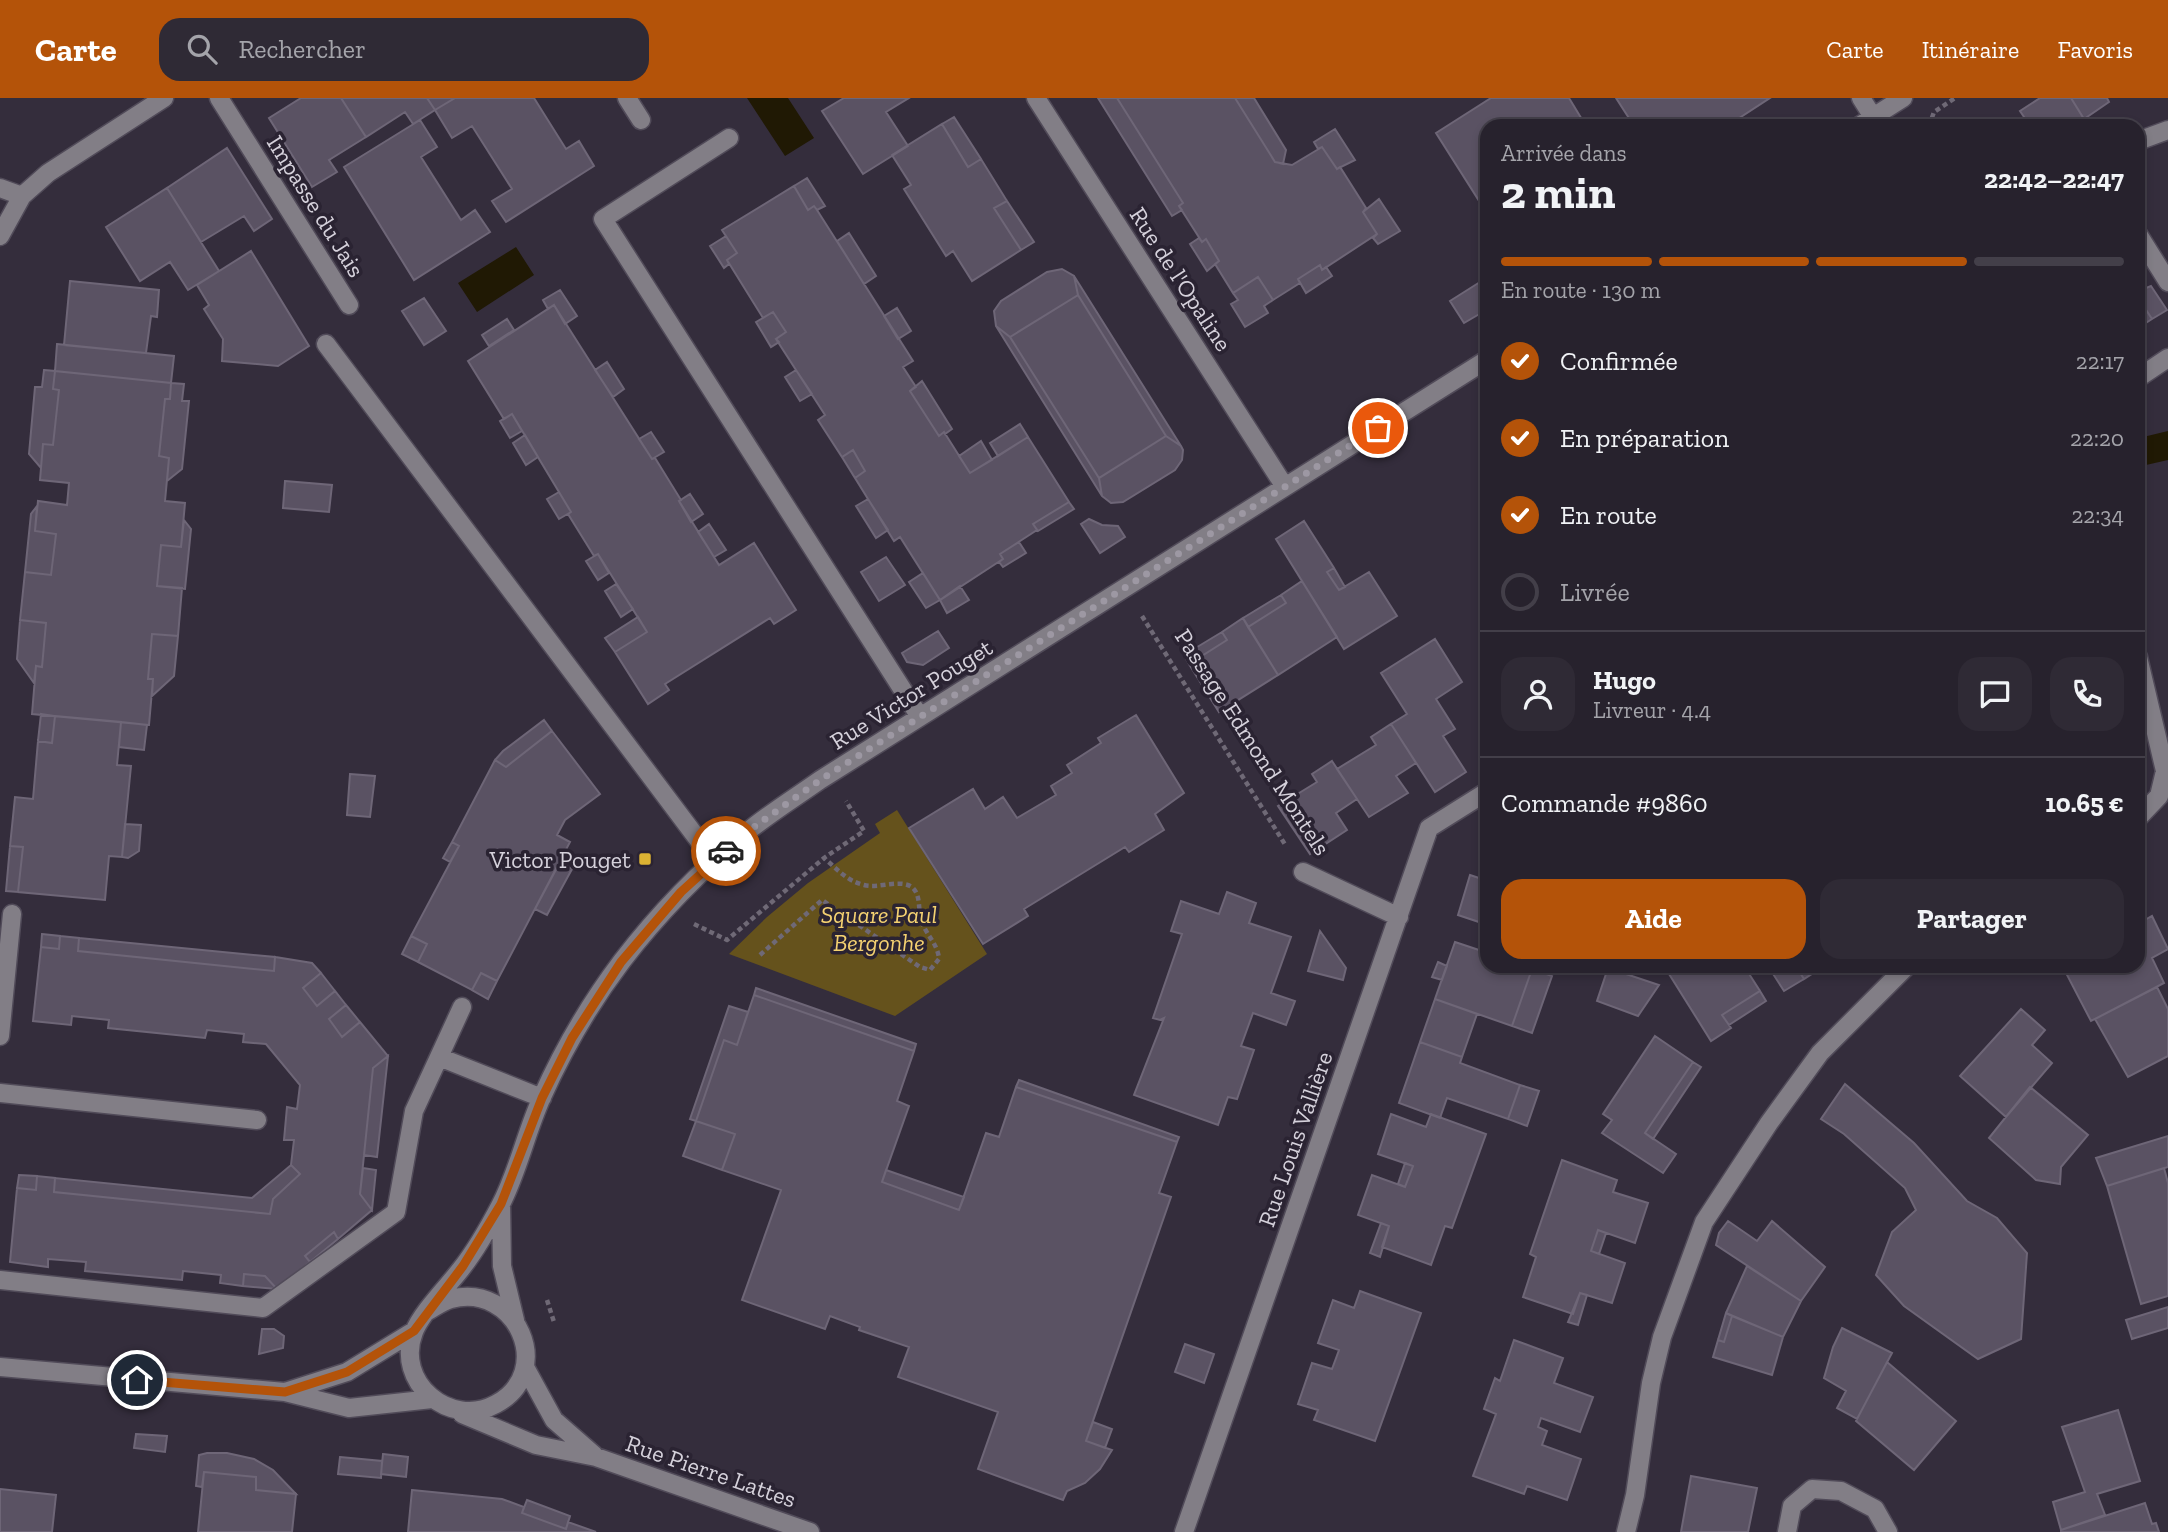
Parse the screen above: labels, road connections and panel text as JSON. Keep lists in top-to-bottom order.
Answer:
{
  "streets": {
    "street": [
      "Impasse du Jais",
      "Rue de l'Opaline",
      "Rue Victor Pouget",
      "Passage Edmond Montels",
      "Rue Louis Vallière",
      "Rue Pierre Lattes"
    ]
  },
  "crossings": [
    ["Rue de l'Opaline", "Rue Victor Pouget"],
    ["Rue Victor Pouget", "Passage Edmond Montels"],
    ["Rue Victor Pouget", "Rue Pierre Lattes"],
    ["Passage Edmond Montels", "Rue Louis Vallière"]
  ],
  "parks": ["Square Paul Bergonhe"],
  "places": {
    "transit": ["Victor Pouget"]
  },
  "page": {
    "header": "Carte",
    "search": "Rechercher",
    "nav": ["Carte", "Itinéraire", "Favoris"],
    "heading": ["2 min", "Arrivée dans", "22:42–22:47"],
    "panel": [
      "Hugo",
      "Livreur · 4.4",
      "Commande #9860",
      "10.65 €"
    ],
    "bar": "En route · 130 m",
    "list": [
      ["Confirmée", "22:17"],
      ["En préparation", "22:20"],
      ["En route", "22:34"],
      "Livrée"
    ],
    "buttons": ["Aide", "Partager"]
  }
}
